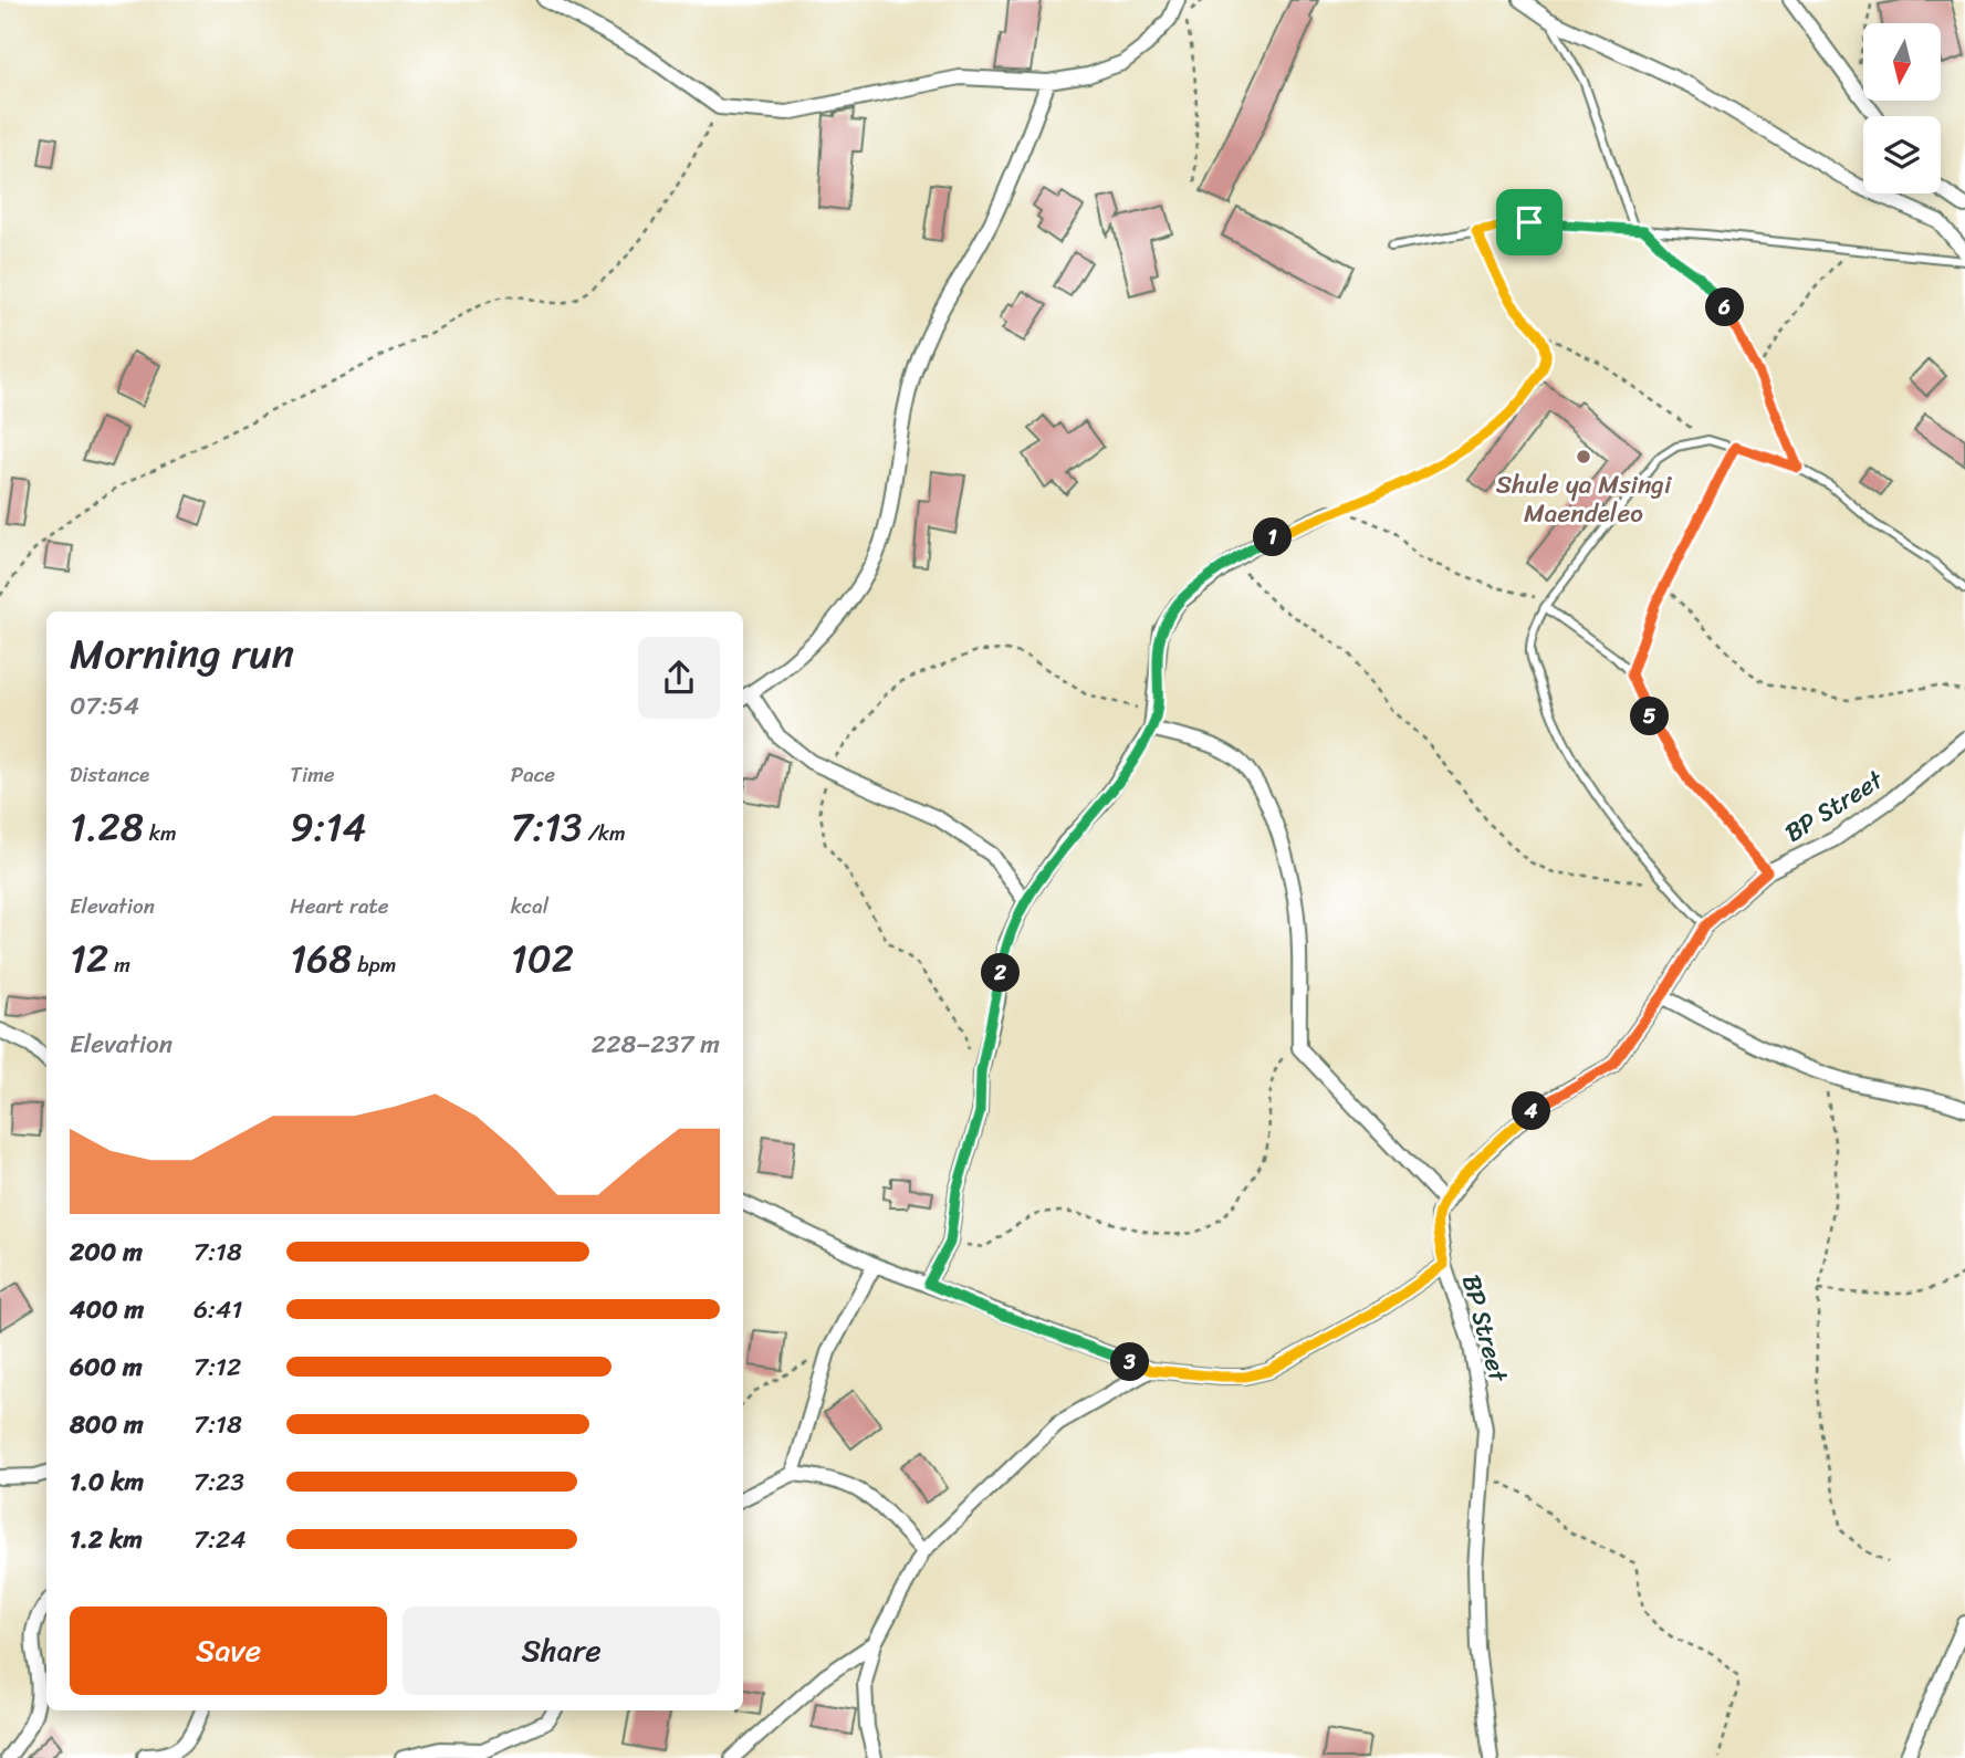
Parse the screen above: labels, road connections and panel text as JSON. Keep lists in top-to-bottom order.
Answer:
{
  "streets": {
    "street": ["BP Street"]
  },
  "places": ["Shule ya Msingi Maendeleo"],
  "north": "bottom",
  "page": {
    "pins": [
      "6",
      "1",
      "5",
      "2",
      "4",
      "3"
    ],
    "heading": ["Morning run", "07:54"],
    "stats": [
      ["Distance", "1.28 km"],
      ["Time", "9:14"],
      ["Pace", "7:13 /km"],
      ["Elevation", "12 m"],
      ["Heart rate", "168 bpm"],
      ["kcal", "102"]
    ],
    "chart": ["Elevation", "228–237 m"],
    "list": [
      {
        "name": "200 m",
        "note": "7:18"
      },
      {
        "name": "400 m",
        "note": "6:41"
      },
      {
        "name": "600 m",
        "note": "7:12"
      },
      {
        "name": "800 m",
        "note": "7:18"
      },
      {
        "name": "1.0 km",
        "note": "7:23"
      },
      {
        "name": "1.2 km",
        "note": "7:24"
      }
    ],
    "buttons": ["Save", "Share"]
  }
}
